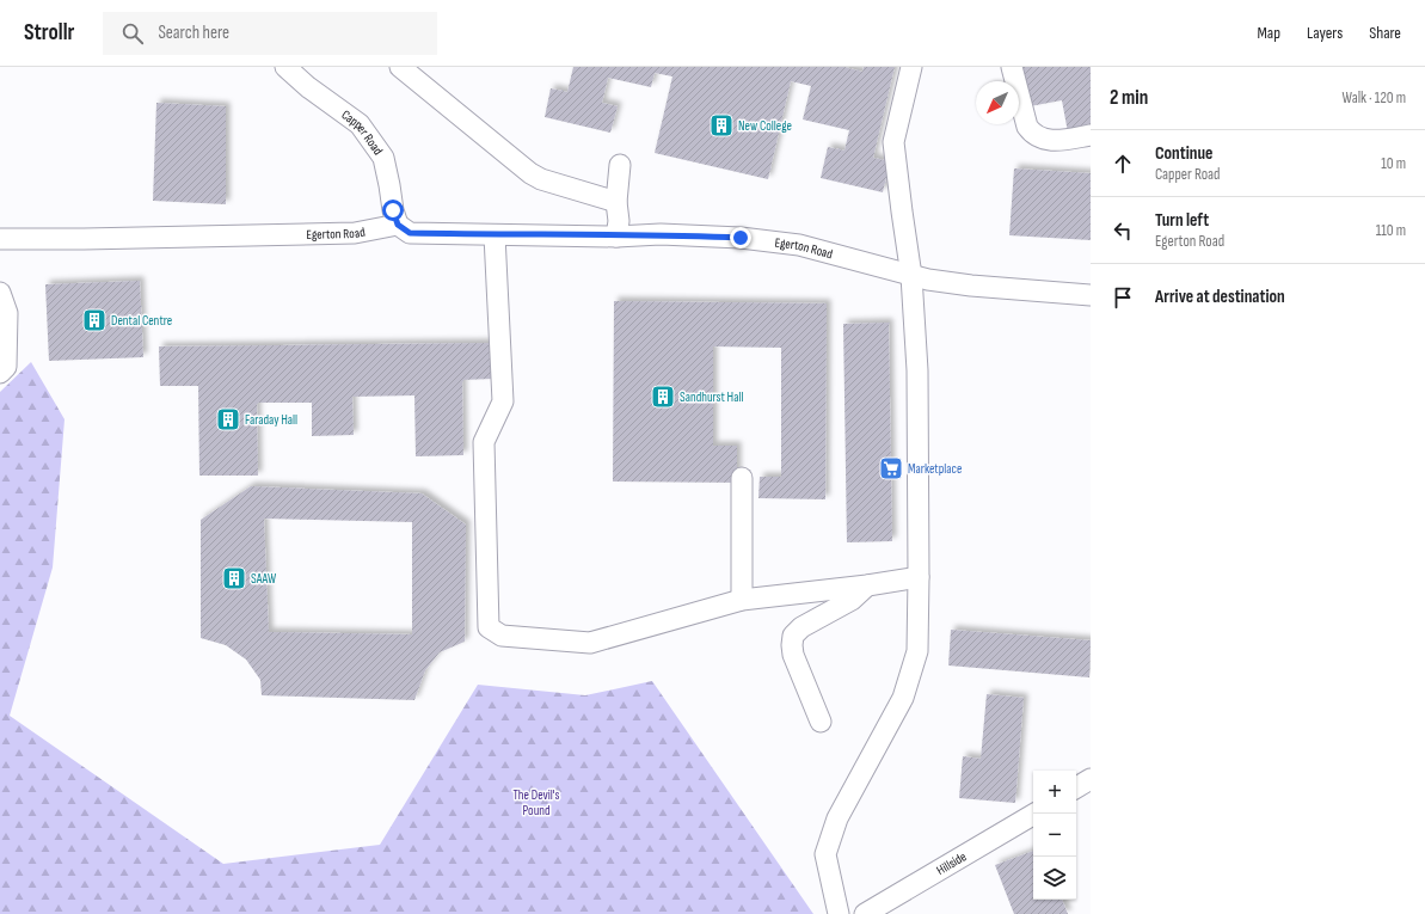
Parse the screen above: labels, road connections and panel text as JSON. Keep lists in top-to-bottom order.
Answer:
{
  "streets": {
    "street": ["Capper Road", "Egerton Road", "Hillside"]
  },
  "crossings": [
    ["Capper Road", "Egerton Road"]
  ],
  "parks": ["The Devil's Pound"],
  "places": {
    "building": [
      "New College",
      "Dental Centre",
      "Sandhurst Hall",
      "Faraday Hall",
      "SAAW"
    ],
    "supermarket": ["Marketplace"]
  },
  "north": "bottom left",
  "page": {
    "header": "Strollr",
    "search": "Search here",
    "nav": ["Map", "Layers", "Share"],
    "heading": ["2 min", "Walk · 120 m"],
    "list": [
      ["Continue", "Capper Road", "10 m"],
      ["Turn left", "Egerton Road", "110 m"],
      "Arrive at destination"
    ],
    "map_buttons": ["+", "−"]
  }
}
